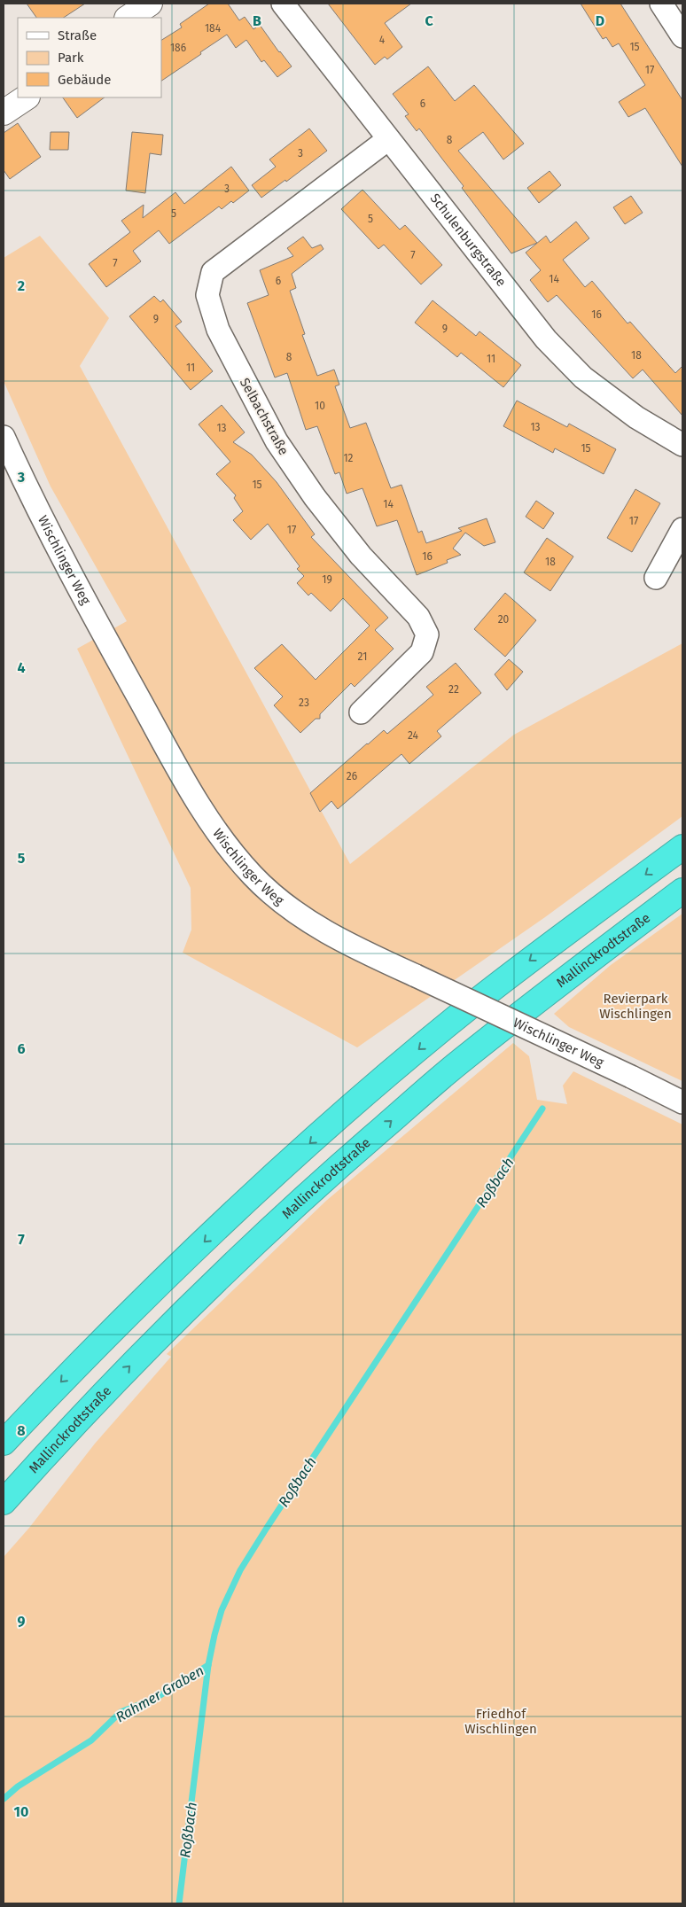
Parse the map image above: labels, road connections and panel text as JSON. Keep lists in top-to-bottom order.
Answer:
{
  "streets": {
    "highway": ["Mallinckrodtstraße"],
    "street": ["Schulenburgstraße", "Selbachstraße", "Wischlinger Weg"]
  },
  "crossings": [
    ["Schulenburgstraße", "Selbachstraße"]
  ],
  "water": ["Roßbach", "Rahmer Graben"],
  "parks": ["Revierpark Wischlingen", "Friedhof Wischlingen"],
  "house_numbers": [
    "184",
    "4",
    "15",
    "186",
    "17",
    "6",
    "8",
    "3",
    "3",
    "5",
    "5",
    "7",
    "7",
    "14",
    "6",
    "16",
    "9",
    "9",
    "18",
    "8",
    "11",
    "11",
    "10",
    "13",
    "13",
    "15",
    "12",
    "15",
    "14",
    "17",
    "17",
    "16",
    "18",
    "19",
    "20",
    "21",
    "22",
    "23",
    "24",
    "26"
  ],
  "legend": ["Straße", "Park", "Gebäude"],
  "grid": {
    "columns": ["B", "C", "D"],
    "rows": [
      "2",
      "3",
      "4",
      "5",
      "6",
      "7",
      "8",
      "9",
      "10"
    ]
  }
}
